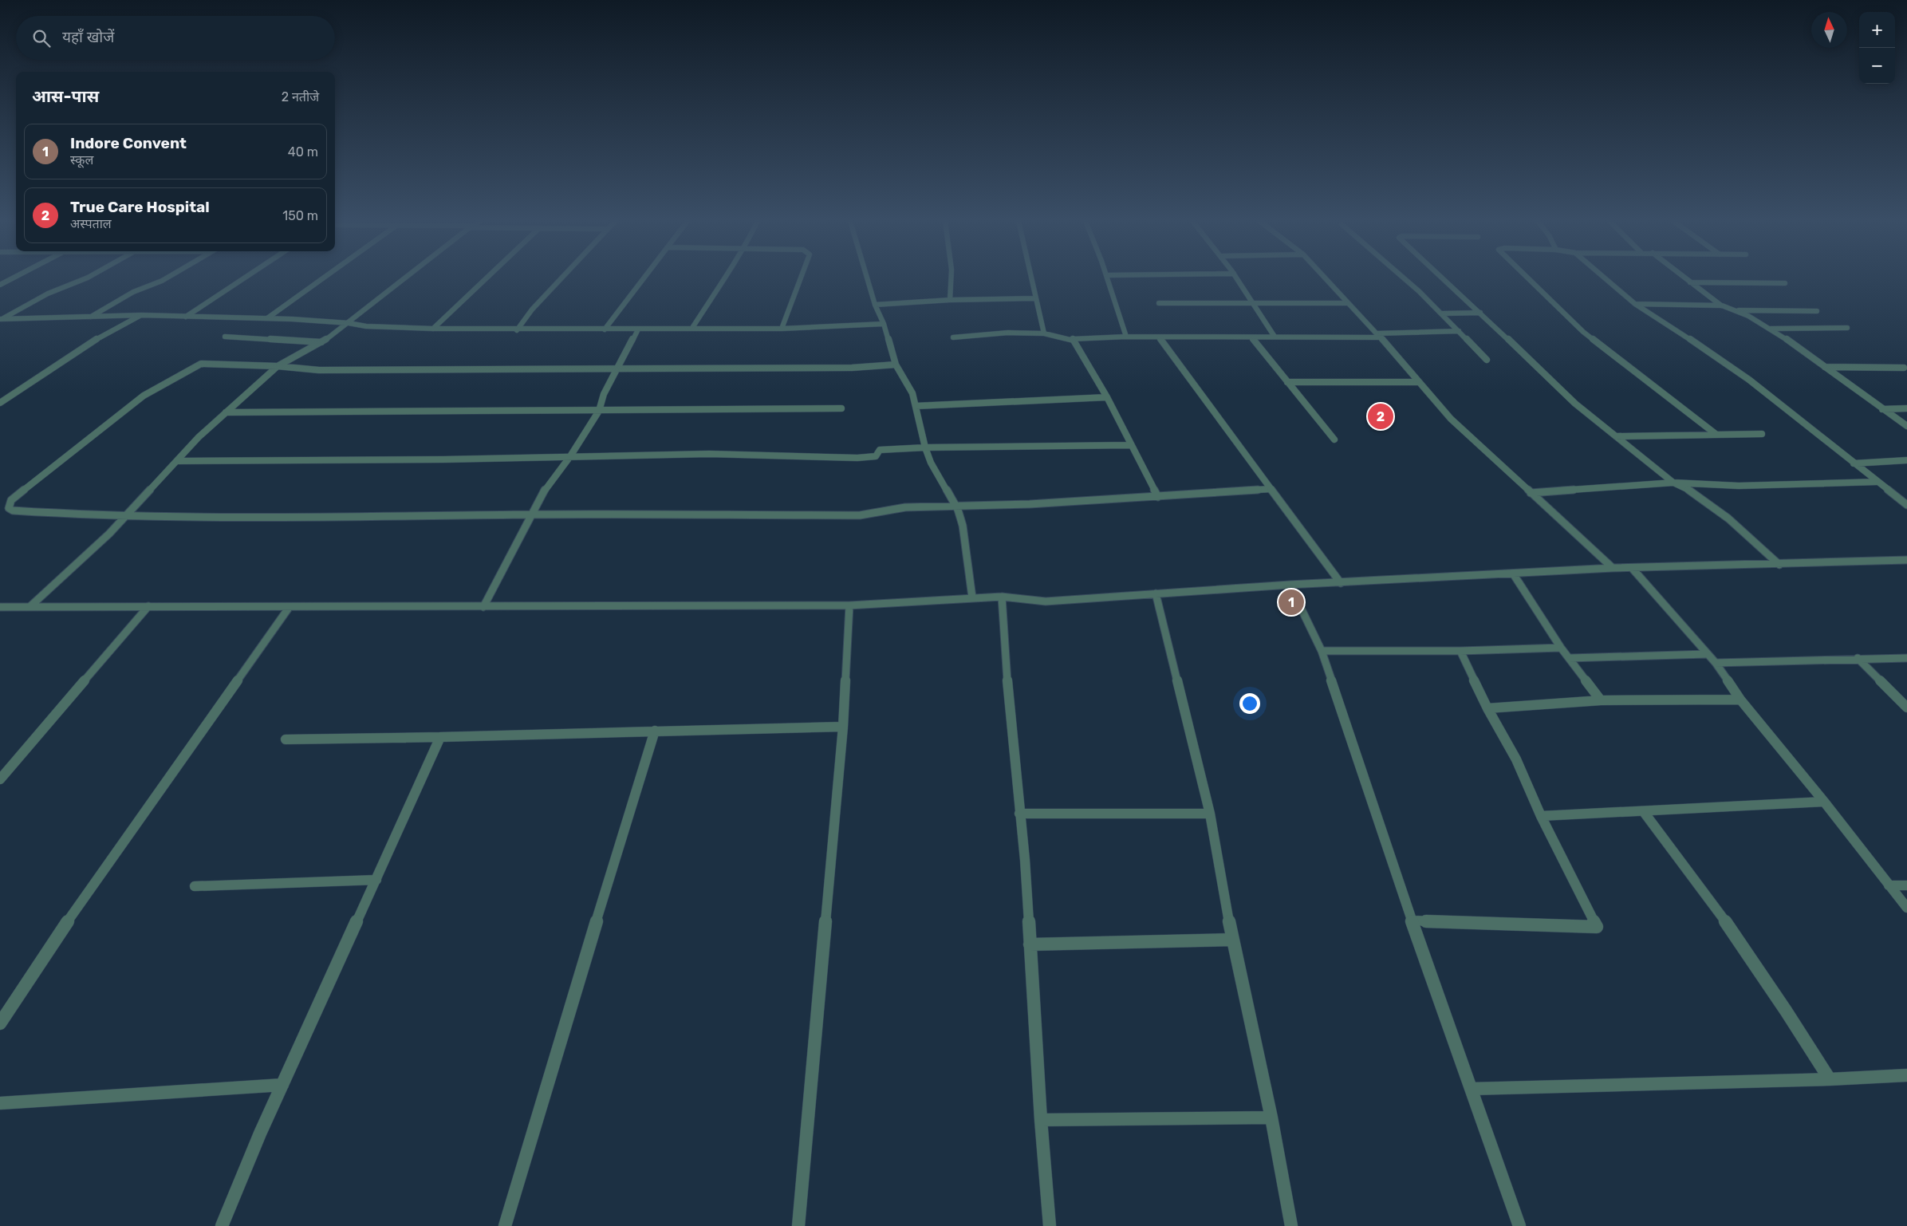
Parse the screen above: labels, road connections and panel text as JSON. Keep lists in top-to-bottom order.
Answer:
{
  "north": "top",
  "page": {
    "map_buttons": ["+", "−"],
    "search": "यहाँ खोजें",
    "heading": ["आस-पास", "2 नतीजे"],
    "list": [
      {
        "mark": "1",
        "name": "Indore Convent",
        "note": "स्कूल",
        "value": "40 m"
      },
      {
        "mark": "2",
        "name": "True Care Hospital",
        "note": "अस्पताल",
        "value": "150 m"
      }
    ],
    "pins": ["2", "1"]
  }
}
